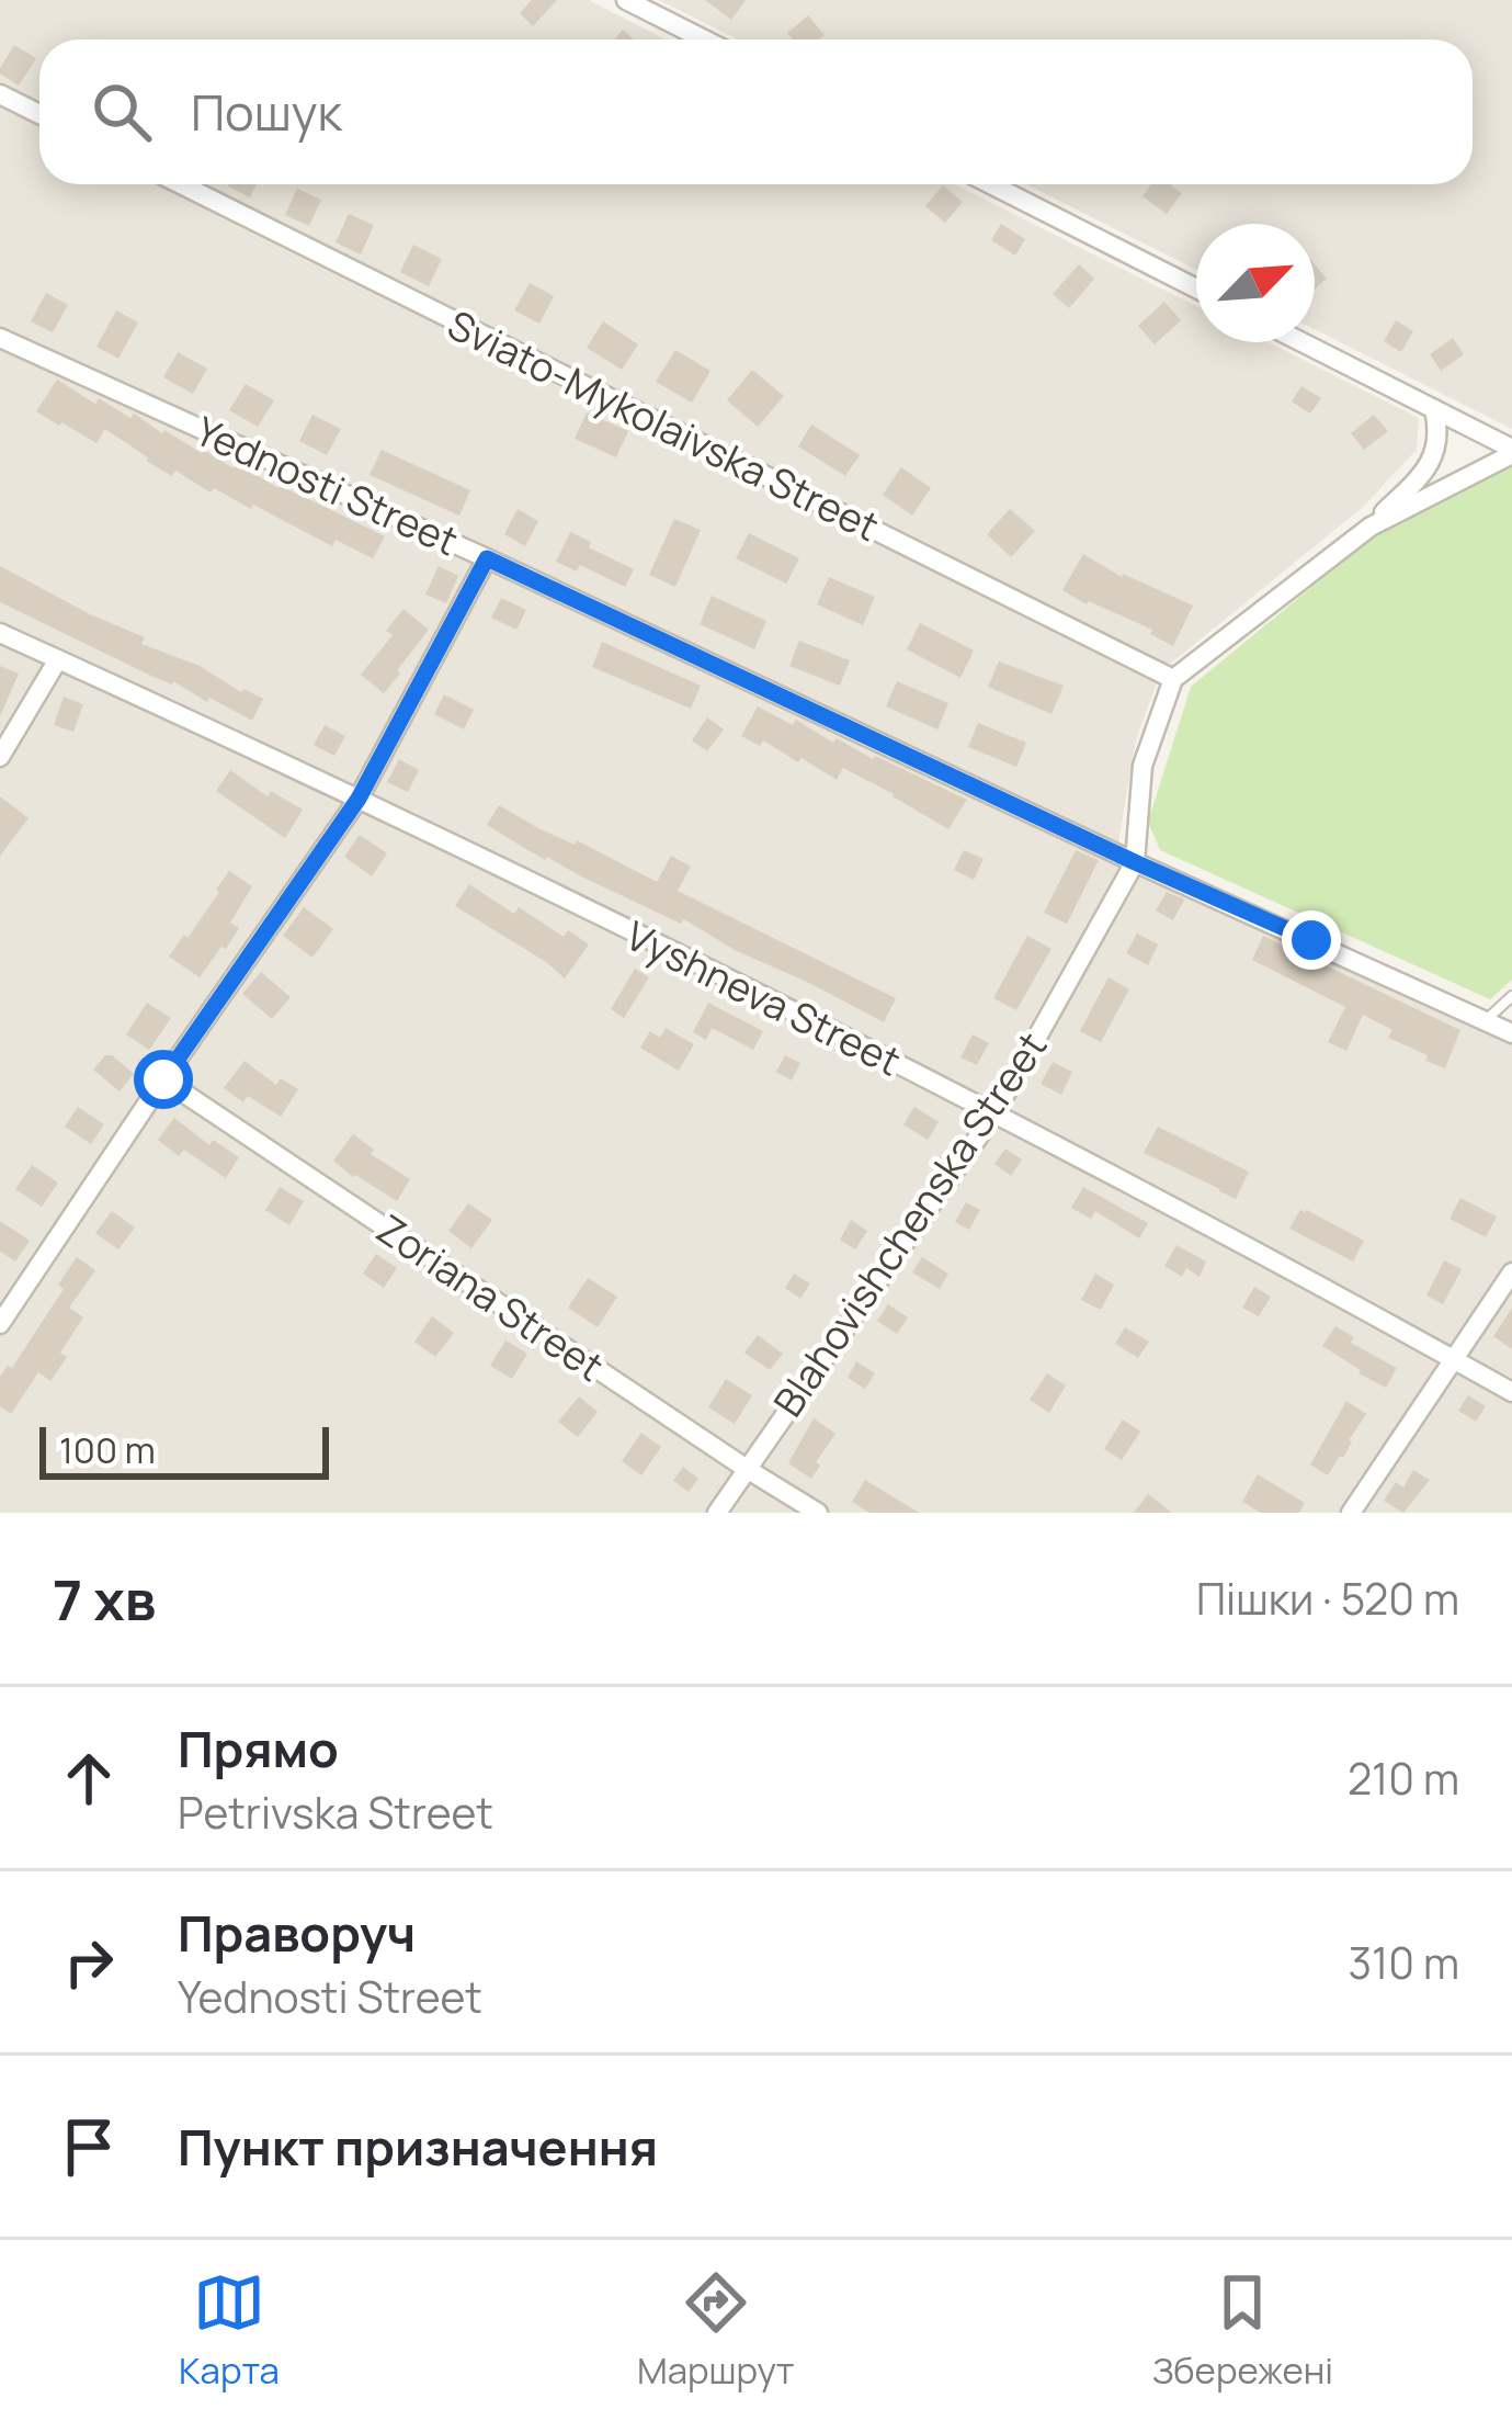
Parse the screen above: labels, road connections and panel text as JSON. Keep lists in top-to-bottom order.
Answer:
{
  "streets": {
    "street": [
      "Sviato-Mykolaivska Street",
      "Yednosti Street",
      "Vyshneva Street",
      "Blahovishchenska Street",
      "Zoriana Street"
    ]
  },
  "crossings": [
    ["Yednosti Street", "Blahovishchenska Street"],
    ["Vyshneva Street", "Blahovishchenska Street"],
    ["Blahovishchenska Street", "Zoriana Street"]
  ],
  "scale_bar": "100 m",
  "north": "top right",
  "page": {
    "search": "Пошук",
    "scale": "100 m",
    "heading": ["7 хв", "Пішки · 520 m"],
    "list": [
      ["Прямо", "Petrivska Street", "210 m"],
      ["Праворуч", "Yednosti Street", "310 m"],
      "Пункт призначення"
    ],
    "nav": ["Карта", "Маршрут", "Збережені"]
  }
}
